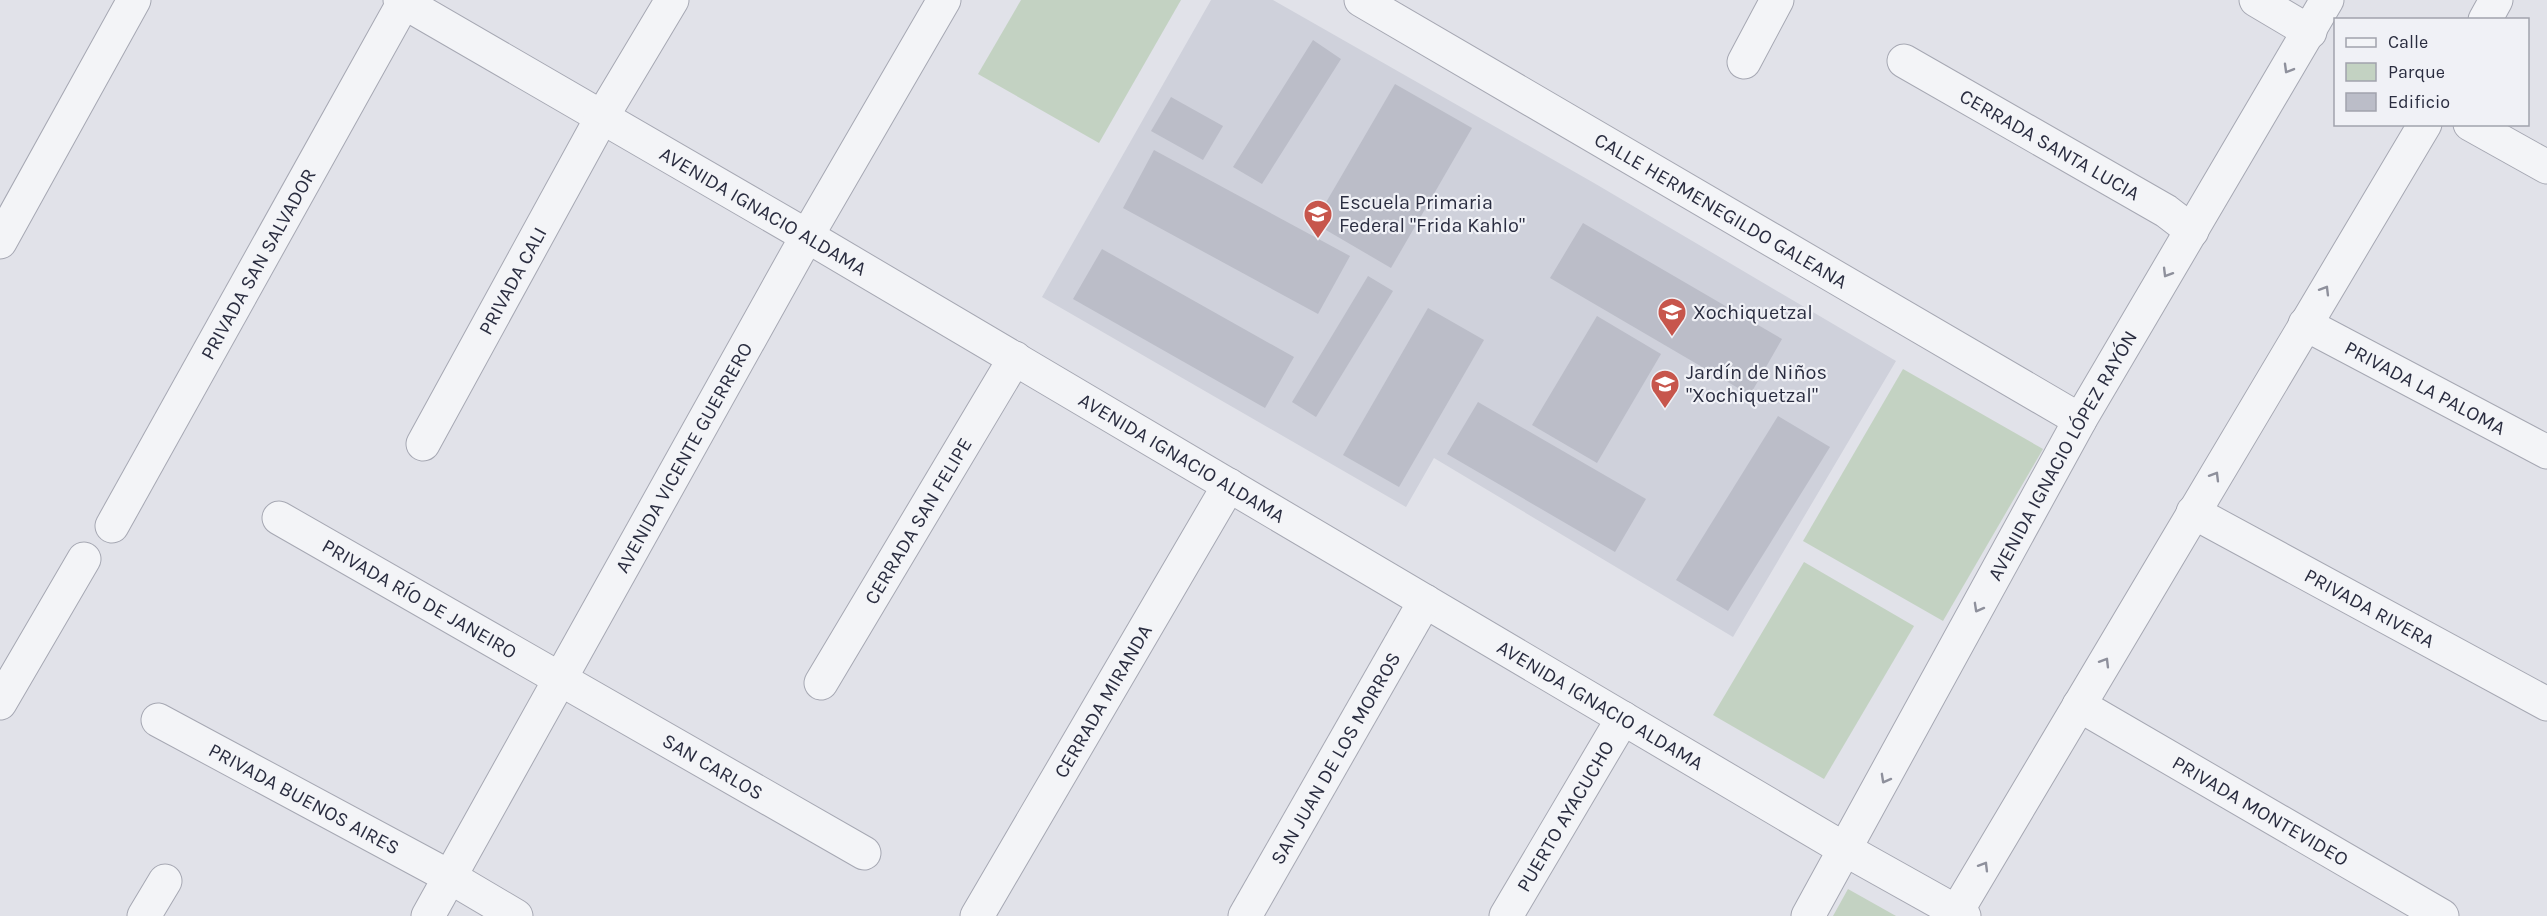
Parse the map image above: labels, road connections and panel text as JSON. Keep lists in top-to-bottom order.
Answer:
{
  "streets": {
    "street": [
      "CERRADA SANTA LUCIA",
      "CALLE HERMENEGILDO GALEANA",
      "AVENIDA IGNACIO ALDAMA",
      "PRIVADA SAN SALVADOR",
      "PRIVADA CALI",
      "PRIVADA LA PALOMA",
      "AVENIDA IGNACIO LÓPEZ RAYÓN",
      "AVENIDA VICENTE GUERRERO",
      "CERRADA SAN FELIPE",
      "PRIVADA RÍO DE JANEIRO",
      "PRIVADA RIVERA",
      "CERRADA MIRANDA",
      "SAN JUAN DE LOS MORROS",
      "SAN CARLOS",
      "PRIVADA BUENOS AIRES",
      "PRIVADA MONTEVIDEO",
      "PUERTO AYACUCHO"
    ]
  },
  "crossings": [
    ["CERRADA SANTA LUCIA", "AVENIDA IGNACIO LÓPEZ RAYÓN"],
    ["CALLE HERMENEGILDO GALEANA", "AVENIDA IGNACIO LÓPEZ RAYÓN"],
    ["AVENIDA IGNACIO ALDAMA", "PRIVADA SAN SALVADOR"],
    ["AVENIDA IGNACIO ALDAMA", "PRIVADA CALI"],
    ["AVENIDA IGNACIO ALDAMA", "AVENIDA IGNACIO LÓPEZ RAYÓN"],
    ["AVENIDA IGNACIO ALDAMA", "AVENIDA VICENTE GUERRERO"],
    ["AVENIDA IGNACIO ALDAMA", "CERRADA SAN FELIPE"],
    ["AVENIDA IGNACIO ALDAMA", "CERRADA MIRANDA"],
    ["AVENIDA IGNACIO ALDAMA", "SAN JUAN DE LOS MORROS"],
    ["AVENIDA IGNACIO ALDAMA", "PUERTO AYACUCHO"],
    ["AVENIDA VICENTE GUERRERO", "PRIVADA RÍO DE JANEIRO"],
    ["AVENIDA VICENTE GUERRERO", "SAN CARLOS"],
    ["AVENIDA VICENTE GUERRERO", "PRIVADA BUENOS AIRES"],
    ["PRIVADA RÍO DE JANEIRO", "SAN CARLOS"]
  ],
  "places": {
    "school or university": ["Escuela Primaria Federal \"Frida Kahlo\"", "Xochiquetzal", "Jardín de Niños \"Xochiquetzal\""]
  },
  "legend": ["Calle", "Parque", "Edificio"]
}
